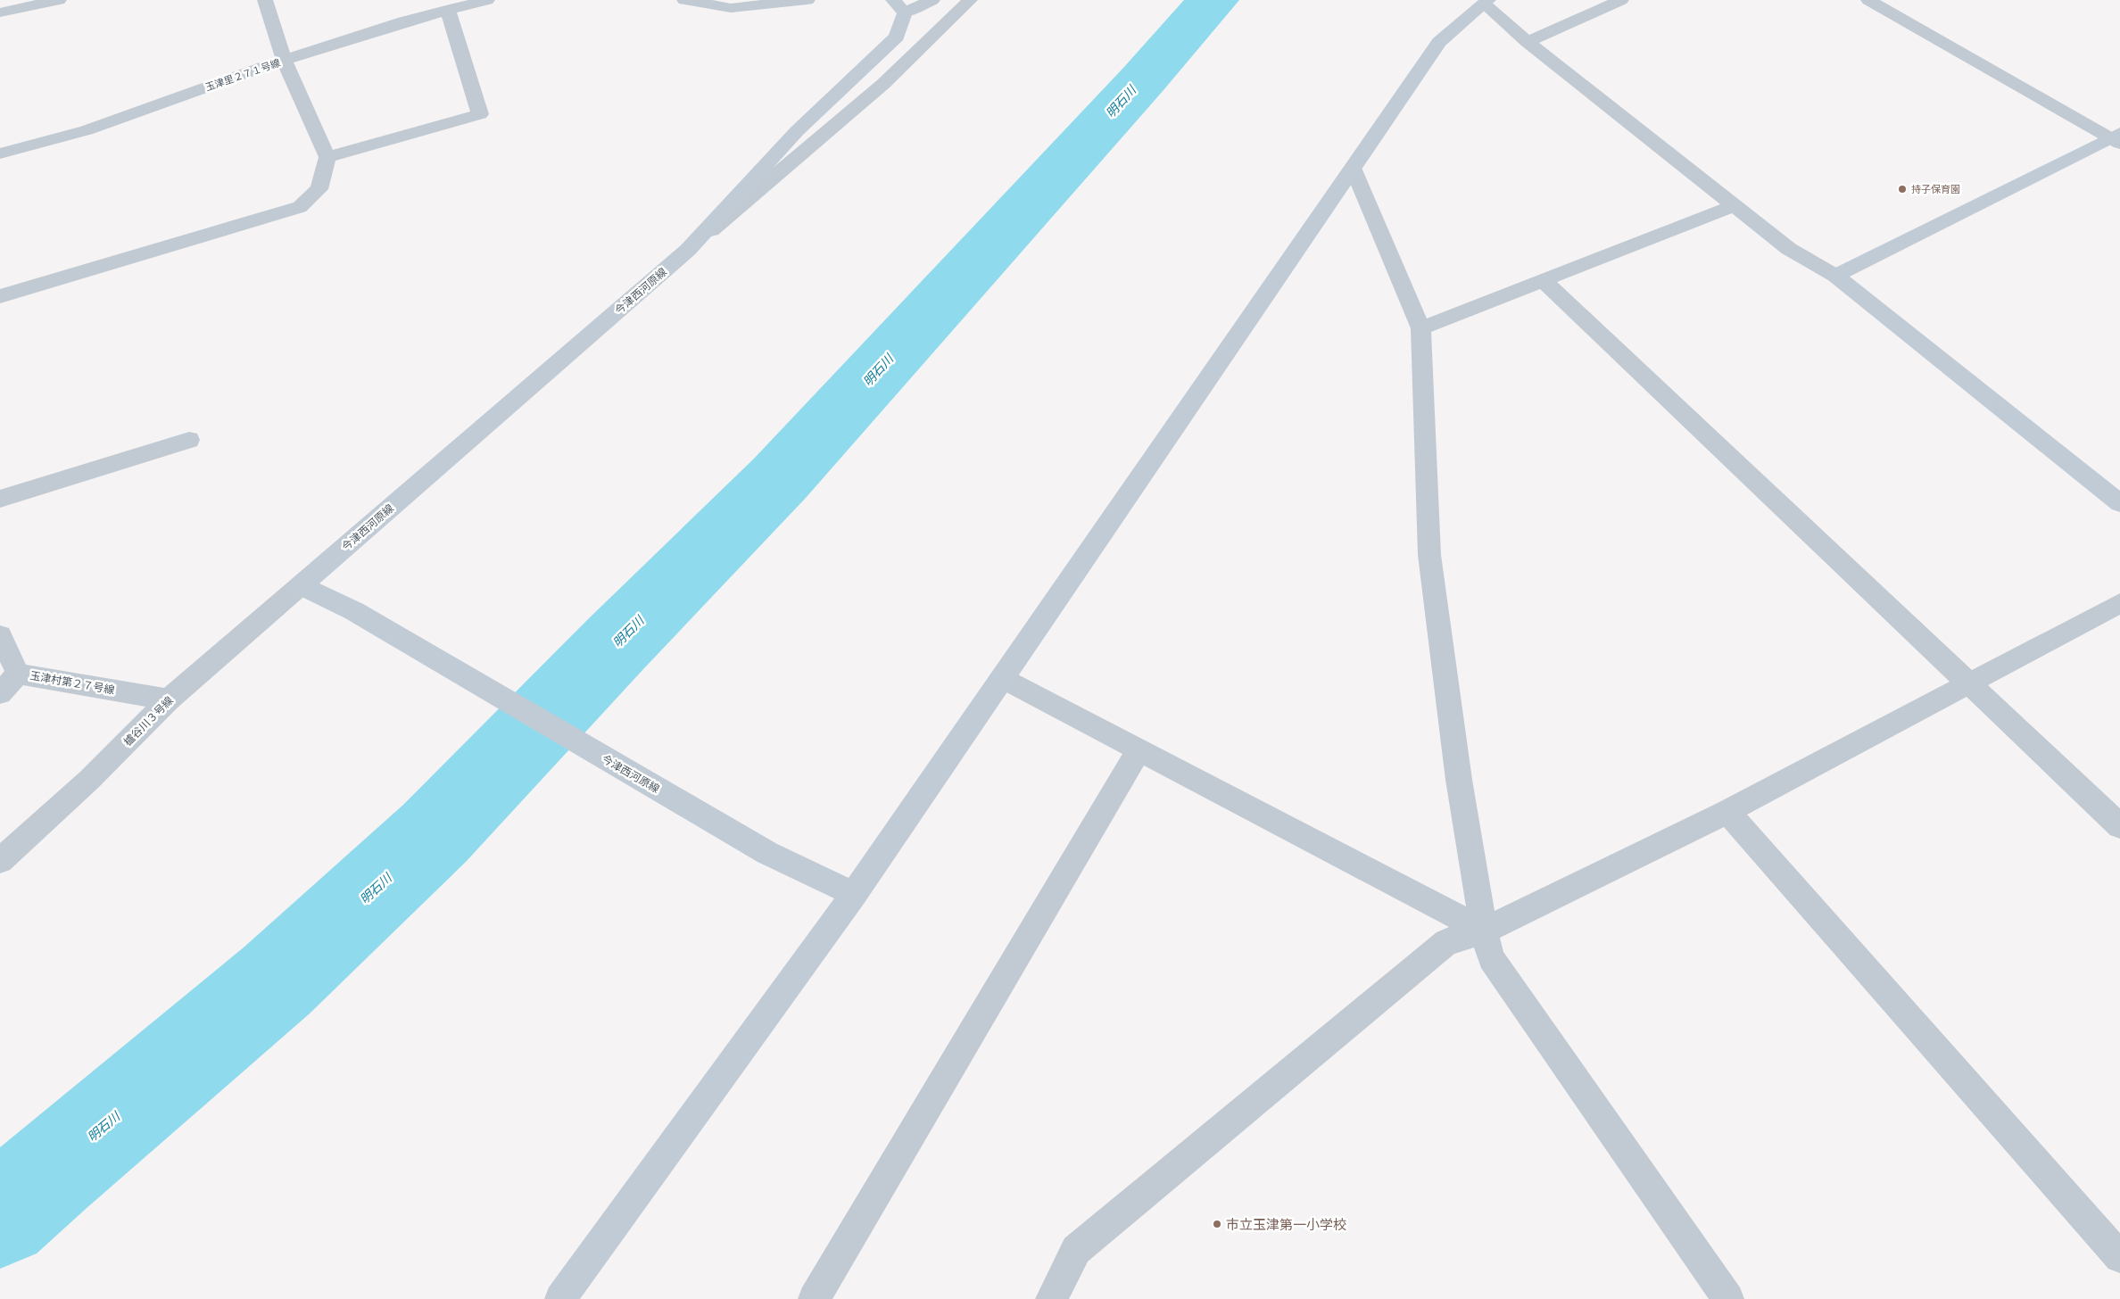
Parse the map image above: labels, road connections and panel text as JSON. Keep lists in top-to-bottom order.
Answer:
{
  "streets": {
    "street": [
      "玉津里２７１号線",
      "今津西河原線",
      "玉津村第２７号線",
      "櫨谷川３号線"
    ]
  },
  "crossings": [
    ["今津西河原線", "櫨谷川３号線"],
    ["玉津村第２７号線", "櫨谷川３号線"]
  ],
  "water": ["明石川"],
  "places": ["持子保育園", "市立玉津第一小学校"]
}
